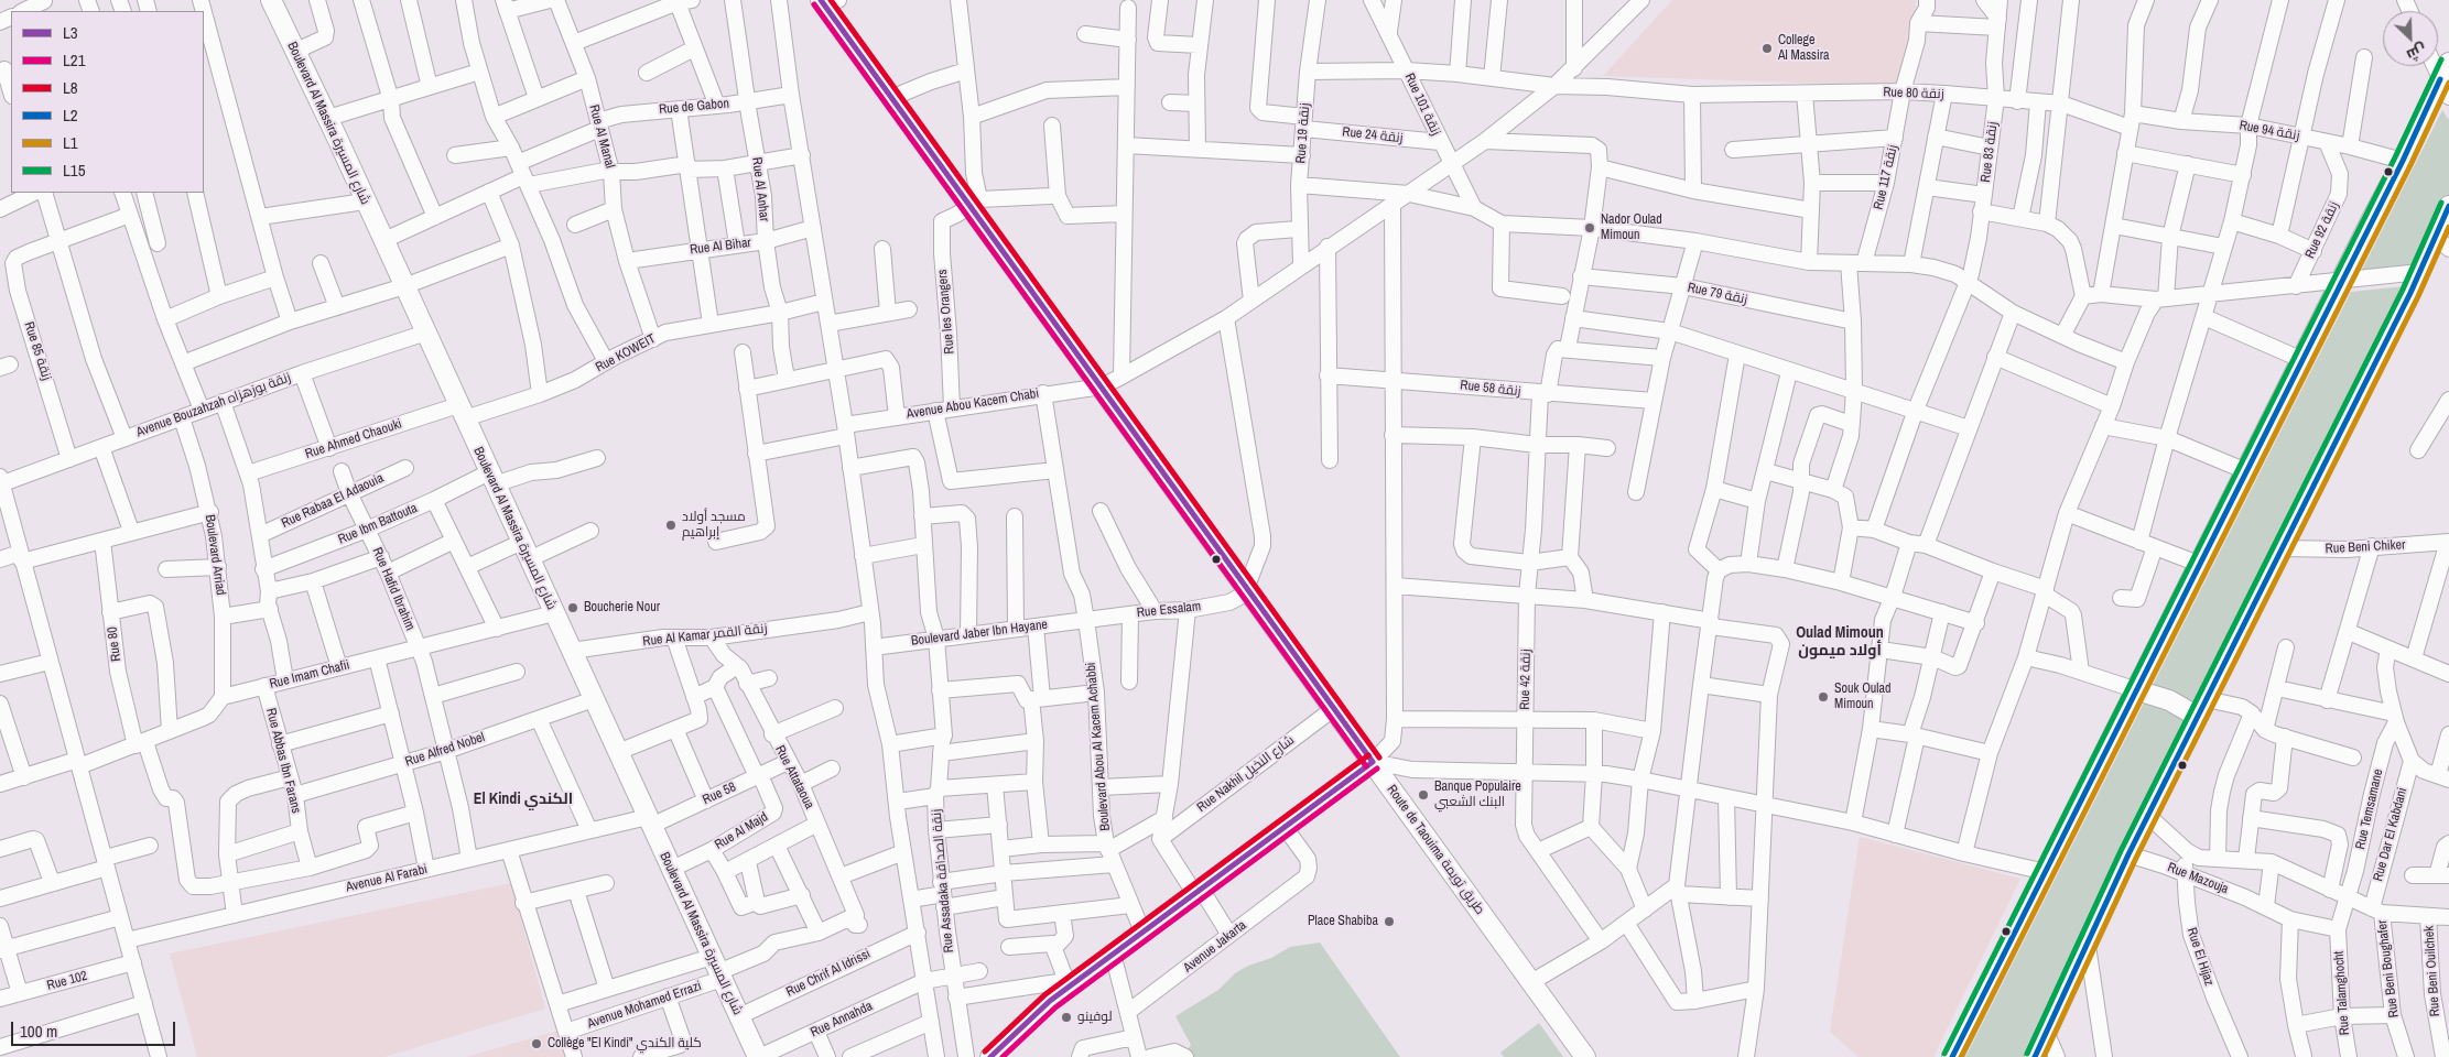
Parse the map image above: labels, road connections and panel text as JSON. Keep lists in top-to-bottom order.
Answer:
{
  "streets": {
    "main road": ["Boulevard Al Massira شارع المسيرة", "Route de Taouima طريق تويمة"],
    "street": [
      "Rue 80 زنقة",
      "Rue 101 زنقة",
      "Rue de Gabon",
      "Rue 94 زنقة",
      "Rue 19 زنقة",
      "Rue 24 زنقة",
      "Rue Al Manal",
      "Rue 83 زنقة",
      "Rue 117 زنقة",
      "Rue Al Anhar",
      "Rue 92 زنقة",
      "Rue Al Bihar",
      "Rue 79 زنقة",
      "Rue les Orangers",
      "Rue 85 زنقة",
      "Rue KOWEIT",
      "Rue 58 زنقة",
      "Avenue Abou Kacem Chabi",
      "Avenue Bouzahzah زنقة بوزهزاه",
      "Rue Ahmed Chaouki",
      "Rue Rabaa El Adaouia",
      "Rue Ibm Battouta",
      "Rue Beni Chiker",
      "Boulevard Arriad",
      "Rue Hafid Ibrahim",
      "Rue Essalam",
      "Boulevard Jaber Ibn Hayane",
      "Rue Al Kamar زنقة القمر",
      "Rue 80",
      "Rue Imam Chafii",
      "Rue 42 زنقة",
      "Boulevard Abou Al Kacem Achabbi",
      "Rue Alfred Nobel",
      "Rue Abbas Ibn Farans",
      "Rue Nakhil شارع النخيل",
      "Rue Attataoua",
      "Rue 58",
      "Rue Temsamane",
      "Rue Al Majd",
      "Rue Dar El Kabdani",
      "Avenue Al Farabi",
      "Rue Mazouja",
      "Rue Assadaka زنقة الصداقة",
      "Avenue Jakarta",
      "Rue El Hijaz",
      "Rue Beni Boughafer",
      "Rue Beni Ouilchek",
      "Rue Chrif Al Idrissi",
      "Rue 102",
      "Rue Talamghocht",
      "Avenue Mohamed Errazi",
      "Rue Annahda"
    ]
  },
  "crossings": [
    ["Rue 80 زنقة", "Rue 101 زنقة"],
    ["Rue 80 زنقة", "Rue 94 زنقة"],
    ["Rue 80 زنقة", "Rue 19 زنقة"],
    ["Rue 80 زنقة", "Rue 83 زنقة"],
    ["Rue 80 زنقة", "Rue 117 زنقة"],
    ["Rue 101 زنقة", "Rue 24 زنقة"],
    ["Rue de Gabon", "Rue Al Manal"],
    ["Rue de Gabon", "Rue Al Anhar"],
    ["Boulevard Al Massira شارع المسيرة", "Rue KOWEIT"],
    ["Boulevard Al Massira شارع المسيرة", "Avenue Bouzahzah زنقة بوزهزاه"],
    ["Boulevard Al Massira شارع المسيرة", "Rue Ahmed Chaouki"],
    ["Boulevard Al Massira شارع المسيرة", "Rue Ibm Battouta"],
    ["Boulevard Al Massira شارع المسيرة", "Rue Al Kamar زنقة القمر"],
    ["Boulevard Al Massira شارع المسيرة", "Rue Imam Chafii"],
    ["Boulevard Al Massira شارع المسيرة", "Rue Alfred Nobel"],
    ["Boulevard Al Massira شارع المسيرة", "Rue 58"],
    ["Boulevard Al Massira شارع المسيرة", "Rue Al Majd"],
    ["Boulevard Al Massira شارع المسيرة", "Avenue Al Farabi"],
    ["Boulevard Al Massira شارع المسيرة", "Rue Chrif Al Idrissi"],
    ["Boulevard Al Massira شارع المسيرة", "Avenue Mohamed Errazi"],
    ["Boulevard Al Massira شارع المسيرة", "Rue Annahda"],
    ["Rue 94 زنقة", "Rue 92 زنقة"],
    ["Rue 19 زنقة", "Rue 24 زنقة"],
    ["Rue Al Manal", "Rue Al Bihar"],
    ["Rue Al Manal", "Rue KOWEIT"],
    ["Rue Al Anhar", "Rue Al Bihar"],
    ["Rue Al Anhar", "Rue KOWEIT"],
    ["Rue les Orangers", "Avenue Abou Kacem Chabi"],
    ["Rue les Orangers", "Route de Taouima طريق تويمة"],
    ["Rue 85 زنقة", "Avenue Bouzahzah زنقة بوزهزاه"],
    ["Rue KOWEIT", "Rue Ahmed Chaouki"],
    ["Rue 58 زنقة", "Rue 42 زنقة"],
    ["Avenue Abou Kacem Chabi", "Boulevard Abou Al Kacem Achabbi"],
    ["Avenue Abou Kacem Chabi", "Route de Taouima طريق تويمة"],
    ["Avenue Bouzahzah زنقة بوزهزاه", "Boulevard Arriad"],
    ["Rue Rabaa El Adaouia", "Rue Hafid Ibrahim"],
    ["Rue Ibm Battouta", "Rue Hafid Ibrahim"],
    ["Boulevard Arriad", "Rue Imam Chafii"],
    ["Rue Hafid Ibrahim", "Rue Imam Chafii"],
    ["Rue Hafid Ibrahim", "Rue Alfred Nobel"],
    ["Rue Hafid Ibrahim", "Avenue Al Farabi"],
    ["Rue Essalam", "Boulevard Jaber Ibn Hayane"],
    ["Rue Essalam", "Boulevard Abou Al Kacem Achabbi"],
    ["Rue Essalam", "Route de Taouima طريق تويمة"],
    ["Boulevard Jaber Ibn Hayane", "Boulevard Abou Al Kacem Achabbi"],
    ["Boulevard Jaber Ibn Hayane", "Rue Assadaka زنقة الصداقة"],
    ["Rue Al Kamar زنقة القمر", "Rue Attataoua"],
    ["Rue Imam Chafii", "Rue Abbas Ibn Farans"],
    ["Rue Alfred Nobel", "Rue Abbas Ibn Farans"],
    ["Rue Nakhil شارع النخيل", "Route de Taouima طريق تويمة"],
    ["Rue Attataoua", "Rue 58"],
    ["Rue 58", "Rue Al Majd"],
    ["Rue 58", "Avenue Al Farabi"],
    ["Rue Temsamane", "Rue Mazouja"],
    ["Rue Temsamane", "Rue Talamghocht"],
    ["Rue Dar El Kabdani", "Rue Beni Boughafer"],
    ["Rue Mazouja", "Rue El Hijaz"],
    ["Rue Mazouja", "Rue Talamghocht"],
    ["Rue Assadaka زنقة الصداقة", "Rue Annahda"]
  ],
  "districts": ["Oulad Mimoun أولاد ميمون", "El Kindi الكندي"],
  "places": [
    "College Al Massira",
    "Nador Oulad Mimoun",
    "مسجد أولاد إبراهيم",
    "Boucherie Nour",
    "Souk Oulad Mimoun",
    "Banque Populaire البنك الشعبي",
    "Place Shabiba",
    "لوفينو",
    "Collège \"El Kindi\" كلية الكندي"
  ],
  "lines": [
    "transit line L3",
    "transit line L8",
    "transit line L21",
    "transit line L15",
    "transit line L2",
    "transit line L1"
  ],
  "legend": [
    "L3",
    "L21",
    "L8",
    "L2",
    "L1",
    "L15"
  ],
  "scale_bar": "100 m",
  "north": "bottom right"
}
